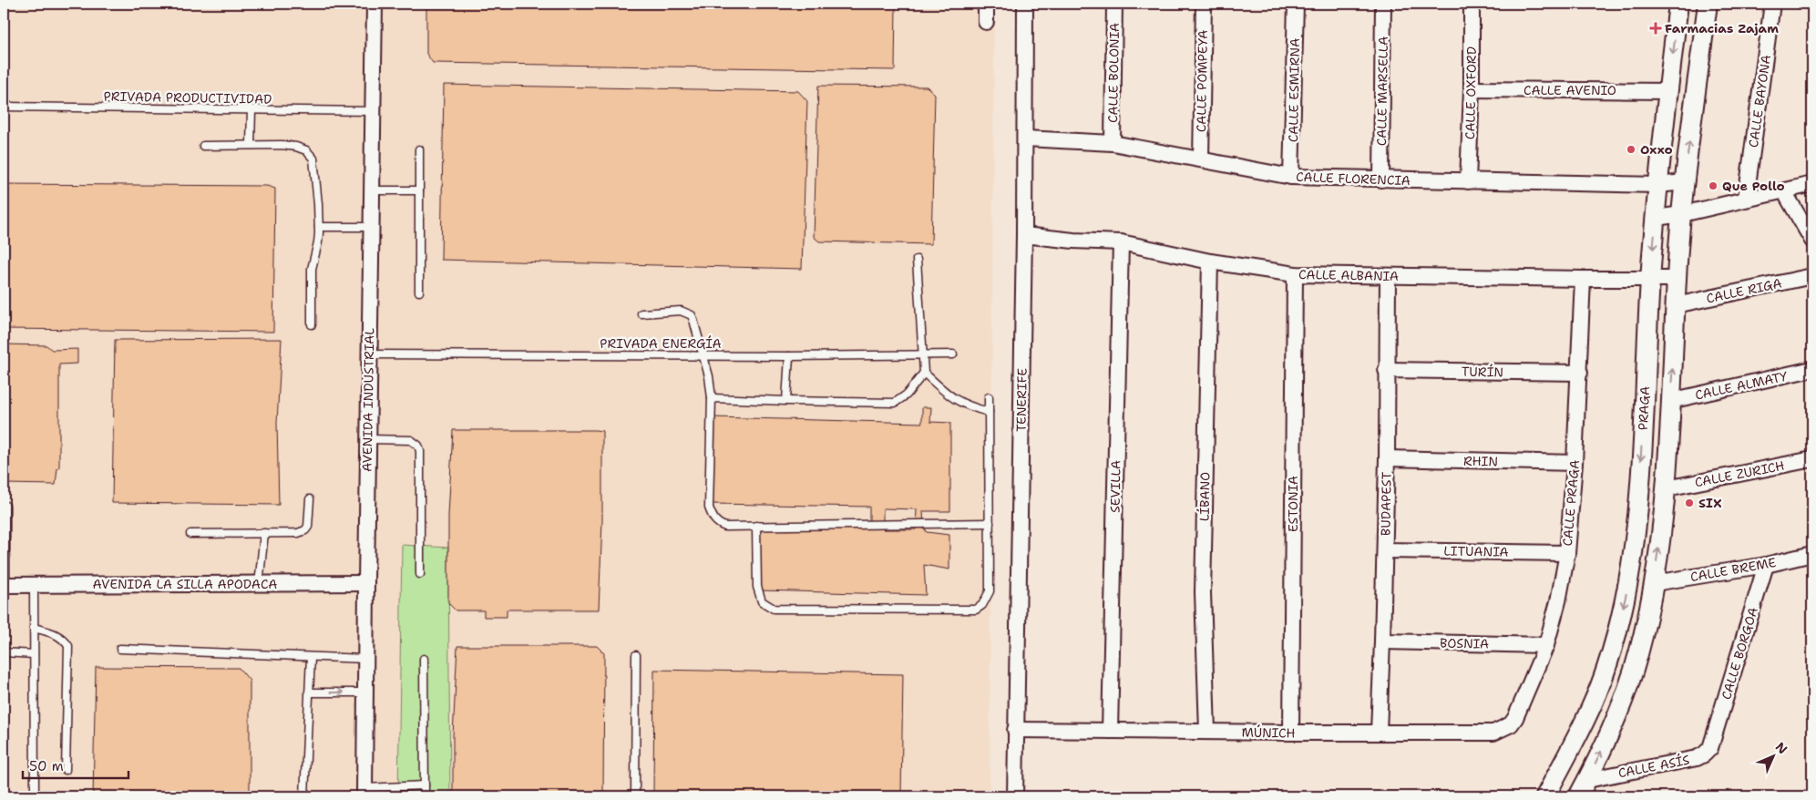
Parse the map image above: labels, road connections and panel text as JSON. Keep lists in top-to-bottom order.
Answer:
{
  "streets": {
    "street": [
      "CALLE BOLONIA",
      "CALLE POMPEYA",
      "CALLE ESMIRNA",
      "CALLE AVENIO",
      "CALLE MARSELLA",
      "CALLE OXFORD",
      "CALLE BAYONA",
      "CALLE FLORENCIA",
      "CALLE ALBANIA",
      "CALLE RIGA",
      "TURÍN",
      "CALLE ALMATY",
      "AVENIDA INDUSTRIAL",
      "TENERIFE",
      "PRAGA",
      "RHIN",
      "CALLE ZURICH",
      "SEVILLA",
      "LÍBANO",
      "CALLE PRAGA",
      "ESTONIA",
      "BUDAPEST",
      "LITUANIA",
      "CALLE BREME",
      "AVENIDA LA SILLA APODACA",
      "BOSNIA",
      "CALLE BORGOA",
      "MÚNICH",
      "CALLE ASÍS"
    ],
    "lane": ["PRIVADA PRODUCTIVIDAD", "PRIVADA ENERGÍA"]
  },
  "crossings": [
    ["CALLE BOLONIA", "CALLE FLORENCIA"],
    ["CALLE POMPEYA", "CALLE FLORENCIA"],
    ["CALLE ESMIRNA", "CALLE FLORENCIA"],
    ["CALLE AVENIO", "CALLE OXFORD"],
    ["CALLE AVENIO", "PRAGA"],
    ["CALLE MARSELLA", "CALLE FLORENCIA"],
    ["CALLE OXFORD", "CALLE FLORENCIA"],
    ["PRIVADA PRODUCTIVIDAD", "AVENIDA INDUSTRIAL"],
    ["CALLE FLORENCIA", "TENERIFE"],
    ["CALLE FLORENCIA", "PRAGA"],
    ["CALLE ALBANIA", "TENERIFE"],
    ["CALLE ALBANIA", "PRAGA"],
    ["CALLE ALBANIA", "SEVILLA"],
    ["CALLE ALBANIA", "LÍBANO"],
    ["CALLE ALBANIA", "CALLE PRAGA"],
    ["CALLE ALBANIA", "ESTONIA"],
    ["CALLE ALBANIA", "BUDAPEST"],
    ["CALLE RIGA", "PRAGA"],
    ["PRIVADA ENERGÍA", "AVENIDA INDUSTRIAL"],
    ["TURÍN", "CALLE PRAGA"],
    ["TURÍN", "BUDAPEST"],
    ["CALLE ALMATY", "PRAGA"],
    ["AVENIDA INDUSTRIAL", "AVENIDA LA SILLA APODACA"],
    ["TENERIFE", "MÚNICH"],
    ["PRAGA", "CALLE ZURICH"],
    ["PRAGA", "CALLE BREME"],
    ["PRAGA", "CALLE ASÍS"],
    ["RHIN", "CALLE PRAGA"],
    ["RHIN", "BUDAPEST"],
    ["SEVILLA", "MÚNICH"],
    ["LÍBANO", "MÚNICH"],
    ["CALLE PRAGA", "LITUANIA"],
    ["CALLE PRAGA", "BOSNIA"],
    ["CALLE PRAGA", "MÚNICH"],
    ["ESTONIA", "MÚNICH"],
    ["BUDAPEST", "LITUANIA"],
    ["BUDAPEST", "BOSNIA"],
    ["BUDAPEST", "MÚNICH"],
    ["CALLE BREME", "CALLE BORGOA"],
    ["CALLE BORGOA", "CALLE ASÍS"]
  ],
  "places": {
    "health": ["Farmacias Zajam"],
    "other": ["Oxxo", "Que Pollo", "SIX"]
  },
  "scale_bar": "50 m",
  "north": "top right"
}
